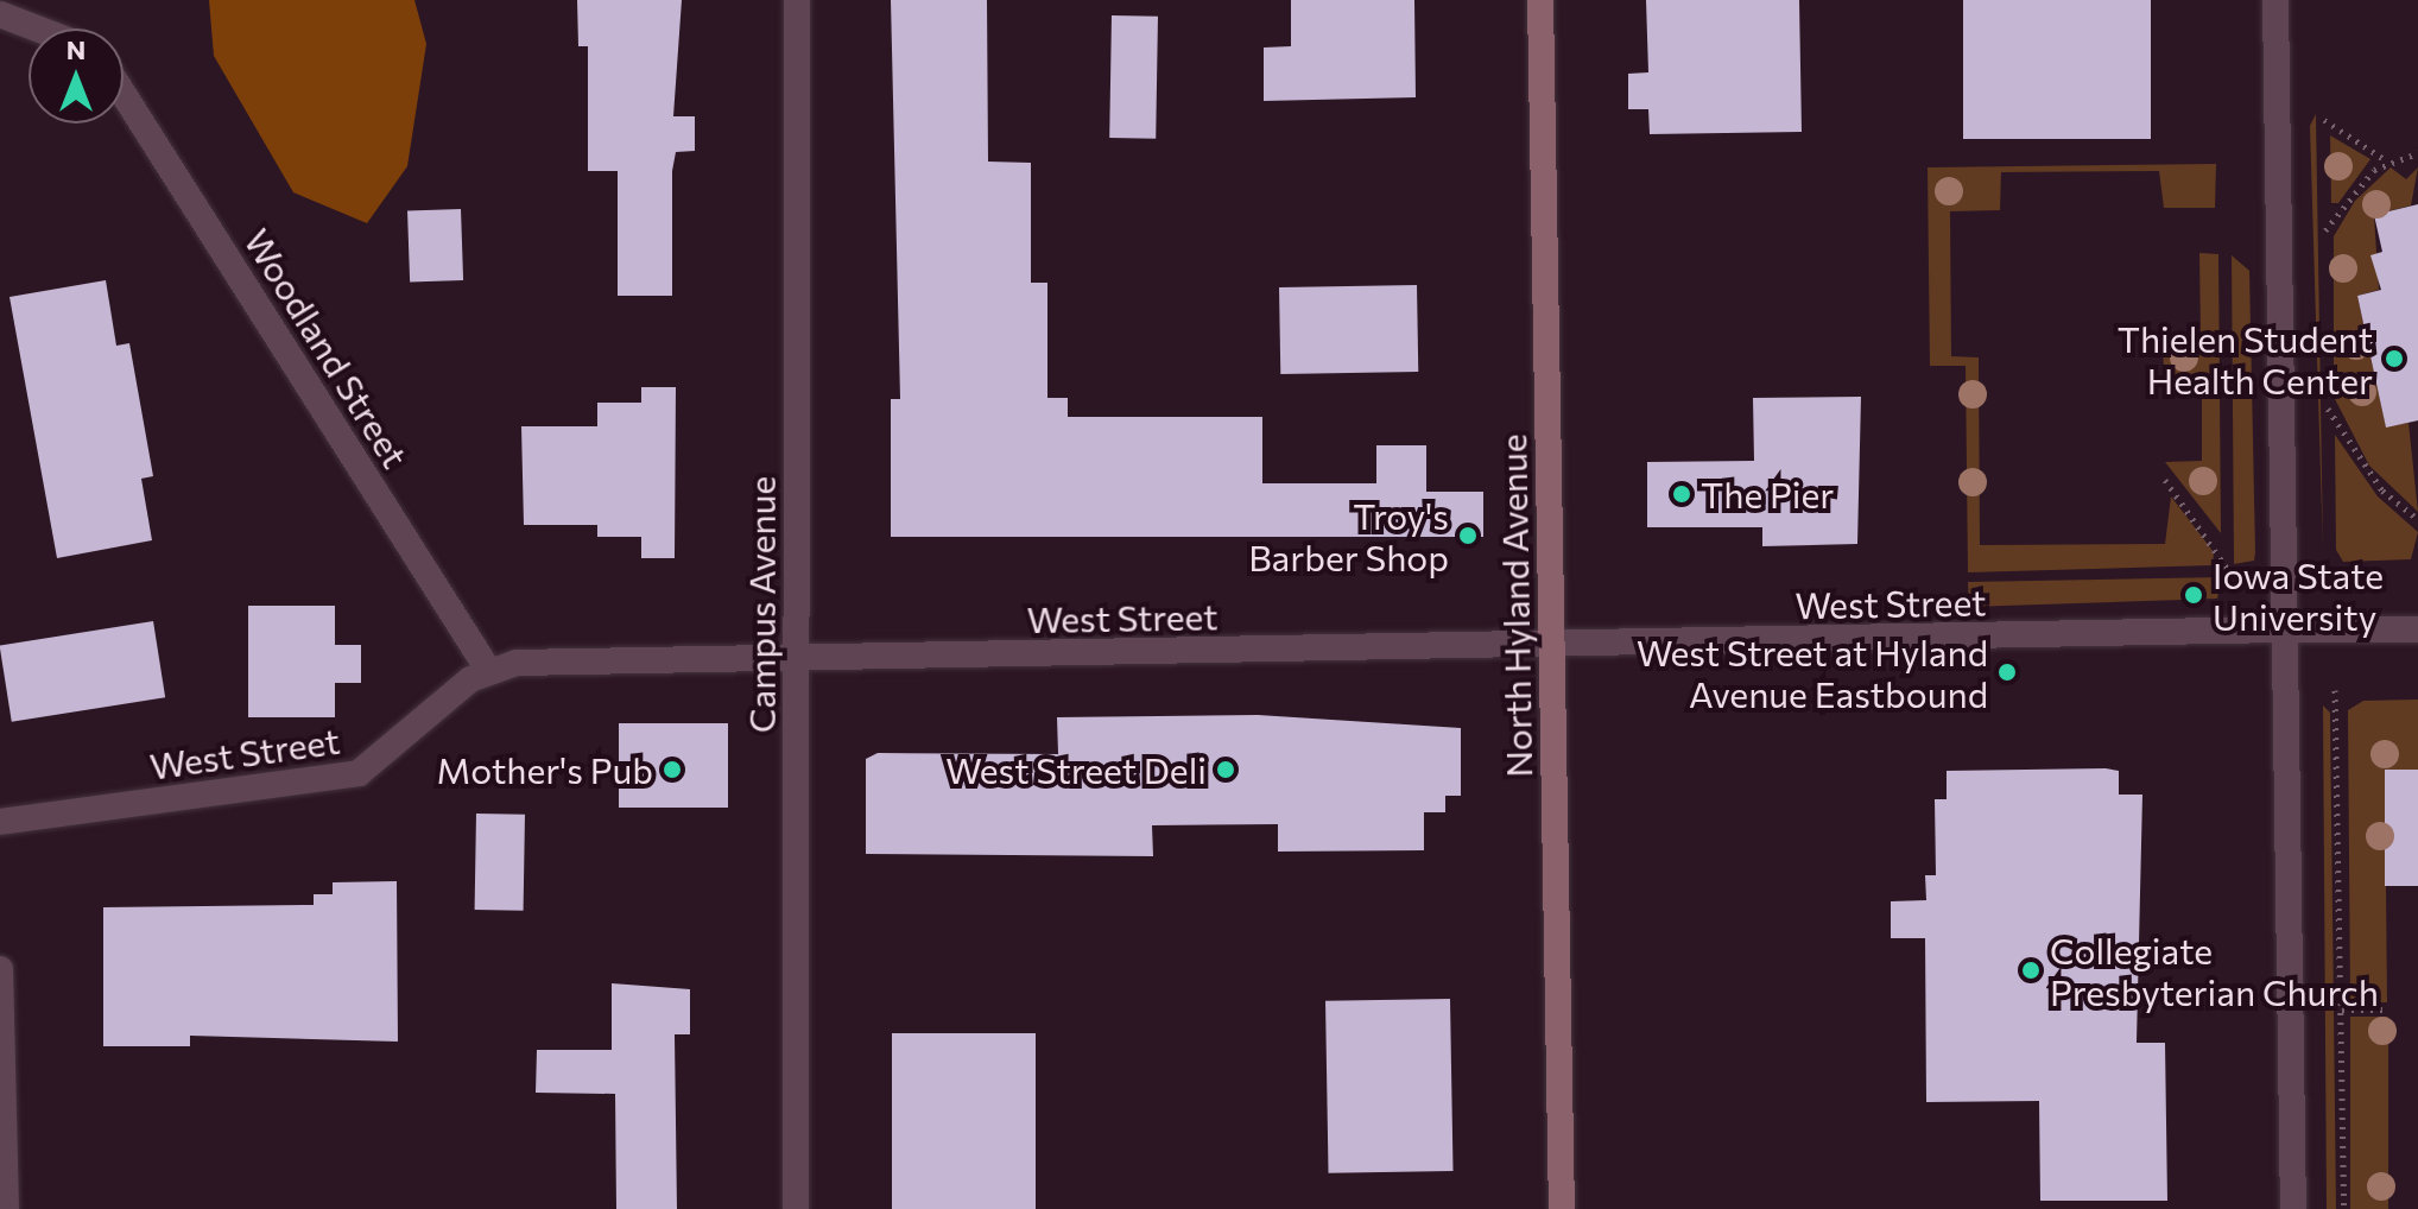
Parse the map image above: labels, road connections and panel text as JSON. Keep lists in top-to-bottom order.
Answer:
{
  "streets": {
    "main road": ["North Hyland Avenue"],
    "street": ["Woodland Street", "West Street", "Campus Avenue"]
  },
  "crossings": [
    ["Woodland Street", "West Street"],
    ["West Street", "Campus Avenue"],
    ["West Street", "North Hyland Avenue"]
  ],
  "places": [
    "Thielen Student Health Center",
    "The Pier",
    "Troy's Barber Shop",
    "Iowa State University",
    "West Street at Hyland Avenue Eastbound",
    "Mother's Pub",
    "West Street Deli",
    "Collegiate Presbyterian Church"
  ],
  "north": "top"
}
